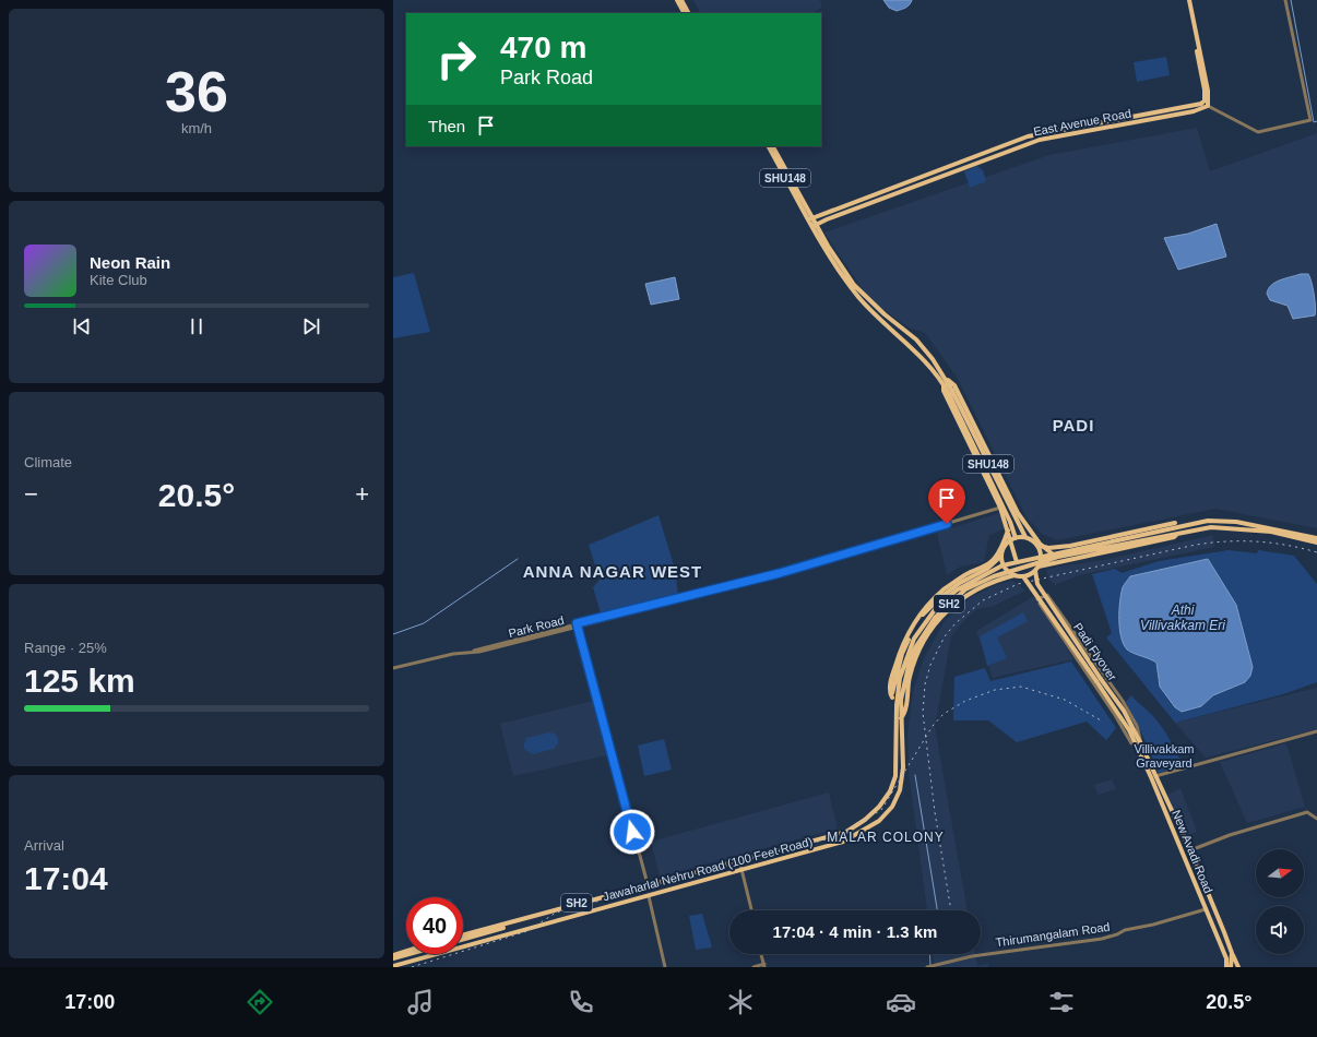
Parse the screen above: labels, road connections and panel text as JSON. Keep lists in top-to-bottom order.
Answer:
{
  "streets": {
    "main road": [
      "East Avenue Road",
      "SHU148",
      "SH2",
      "Padi Flyover",
      "New Avadi Road",
      "Jawaharlal Nehru Road (100 Feet Road)"
    ],
    "street": ["Park Road", "Thirumangalam Road"]
  },
  "crossings": [
    ["East Avenue Road", "SHU148"],
    ["SHU148", "Padi Flyover"],
    ["SH2", "Jawaharlal Nehru Road (100 Feet Road)"],
    ["Padi Flyover", "New Avadi Road"],
    ["New Avadi Road", "Thirumangalam Road"]
  ],
  "districts": ["PADI", "ANNA NAGAR WEST", "MALAR COLONY"],
  "water": ["Athi Villivakkam Eri"],
  "parks": ["Villivakkam Graveyard"],
  "north": "right",
  "page": {
    "tile": [
      ["36", "km/h"],
      "Climate",
      ["Range · 25%", "125 km"],
      ["Arrival", "17:04"]
    ],
    "turn": ["470 m", "Park Road"],
    "then": "Then",
    "song": ["Neon Rain", "Kite Club"],
    "heat": ["−", "20.5°", "+"],
    "limit": "40",
    "trip": "17:04 · 4 min · 1.3 km",
    "tabs": ["17:00", "20.5°"]
  }
}
